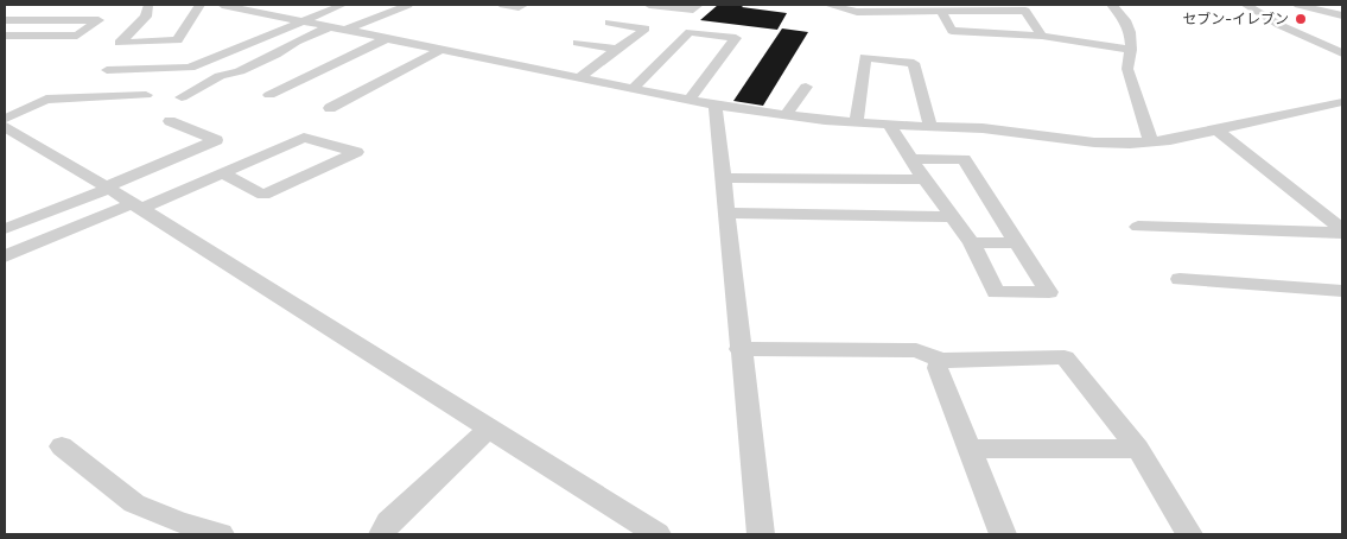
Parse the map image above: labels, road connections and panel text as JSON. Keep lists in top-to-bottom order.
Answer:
{
  "places": ["セブン-イレブン"]
}
